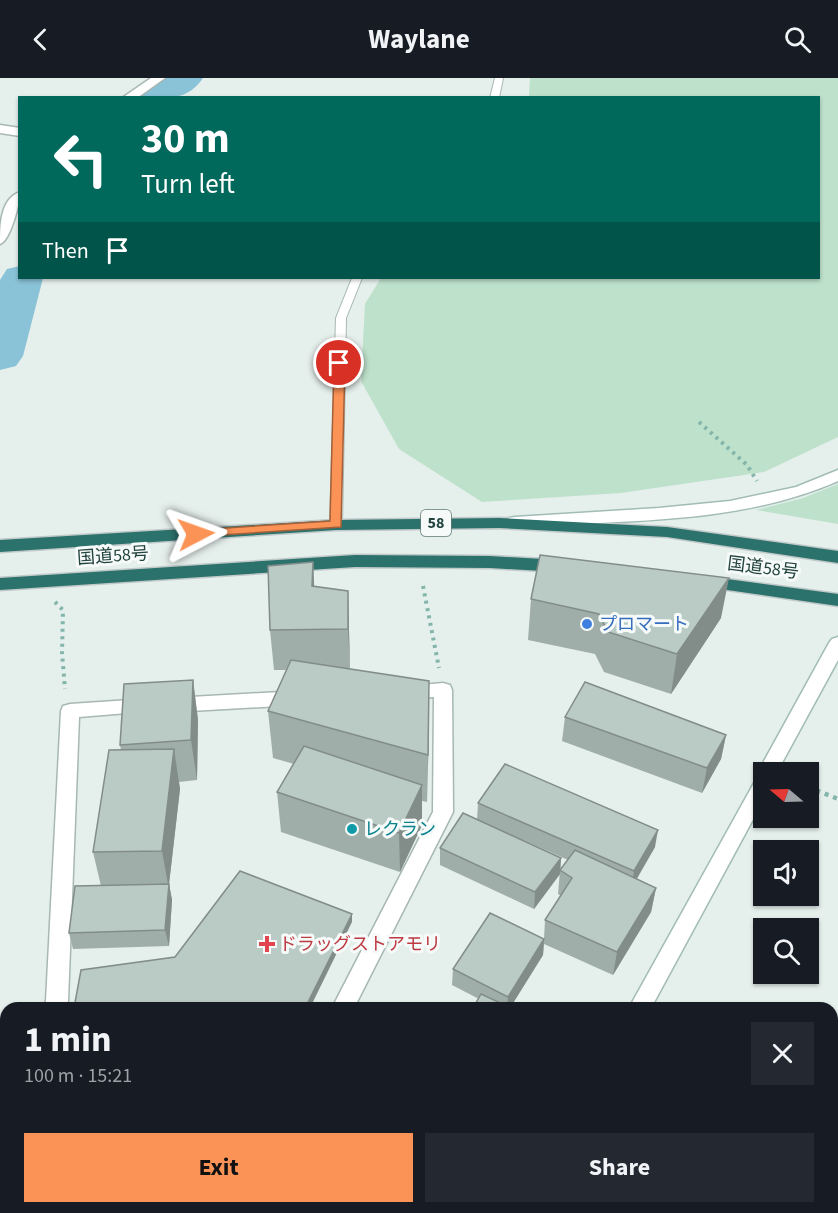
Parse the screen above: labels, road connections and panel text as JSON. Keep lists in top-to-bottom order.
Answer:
{
  "streets": {
    "highway": ["58", "国道58号"]
  },
  "places": {
    "other": ["プロマート", "レクラン"],
    "health": ["ドラッグストアモリ"]
  },
  "north": "left",
  "page": {
    "header": "Waylane",
    "turn": ["30 m", "Turn left"],
    "then": "Then",
    "heading": ["1 min", "100 m · 15:21"],
    "buttons": ["Exit", "Share"]
  }
}
